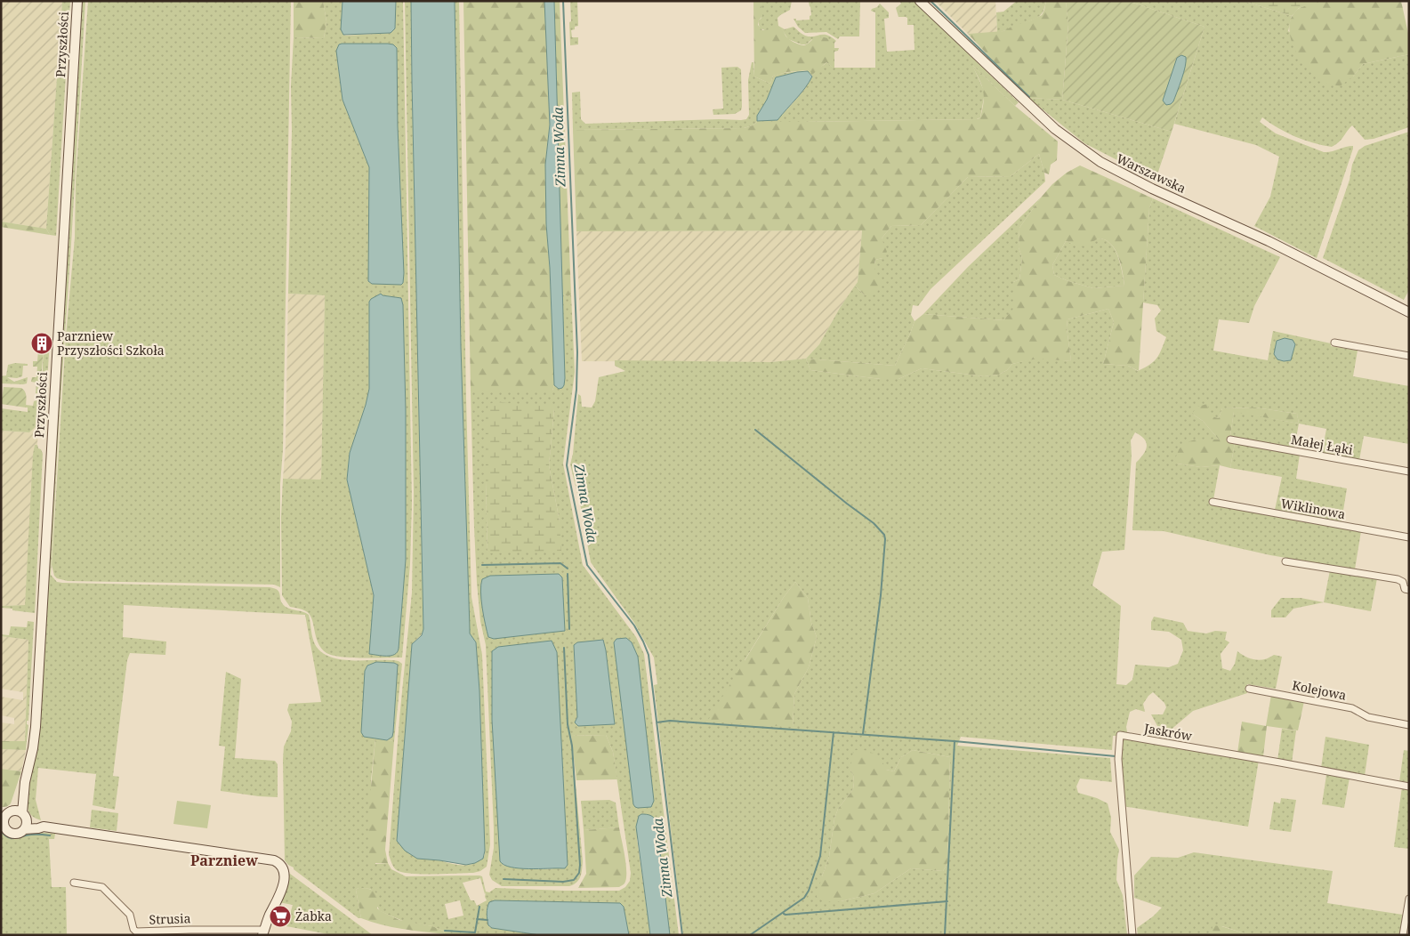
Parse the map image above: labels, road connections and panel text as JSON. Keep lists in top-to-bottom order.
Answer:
{
  "streets": {
    "street": [
      "Przyszłości",
      "Warszawska",
      "Małej Łąki",
      "Wiklinowa",
      "Kolejowa",
      "Jaskrów",
      "Strusia"
    ]
  },
  "districts": ["Parzniew"],
  "water": ["Zimna Woda"],
  "places": {
    "building": ["Parzniew Przyszłości Szkoła"],
    "supermarket": ["Żabka"]
  }
}
